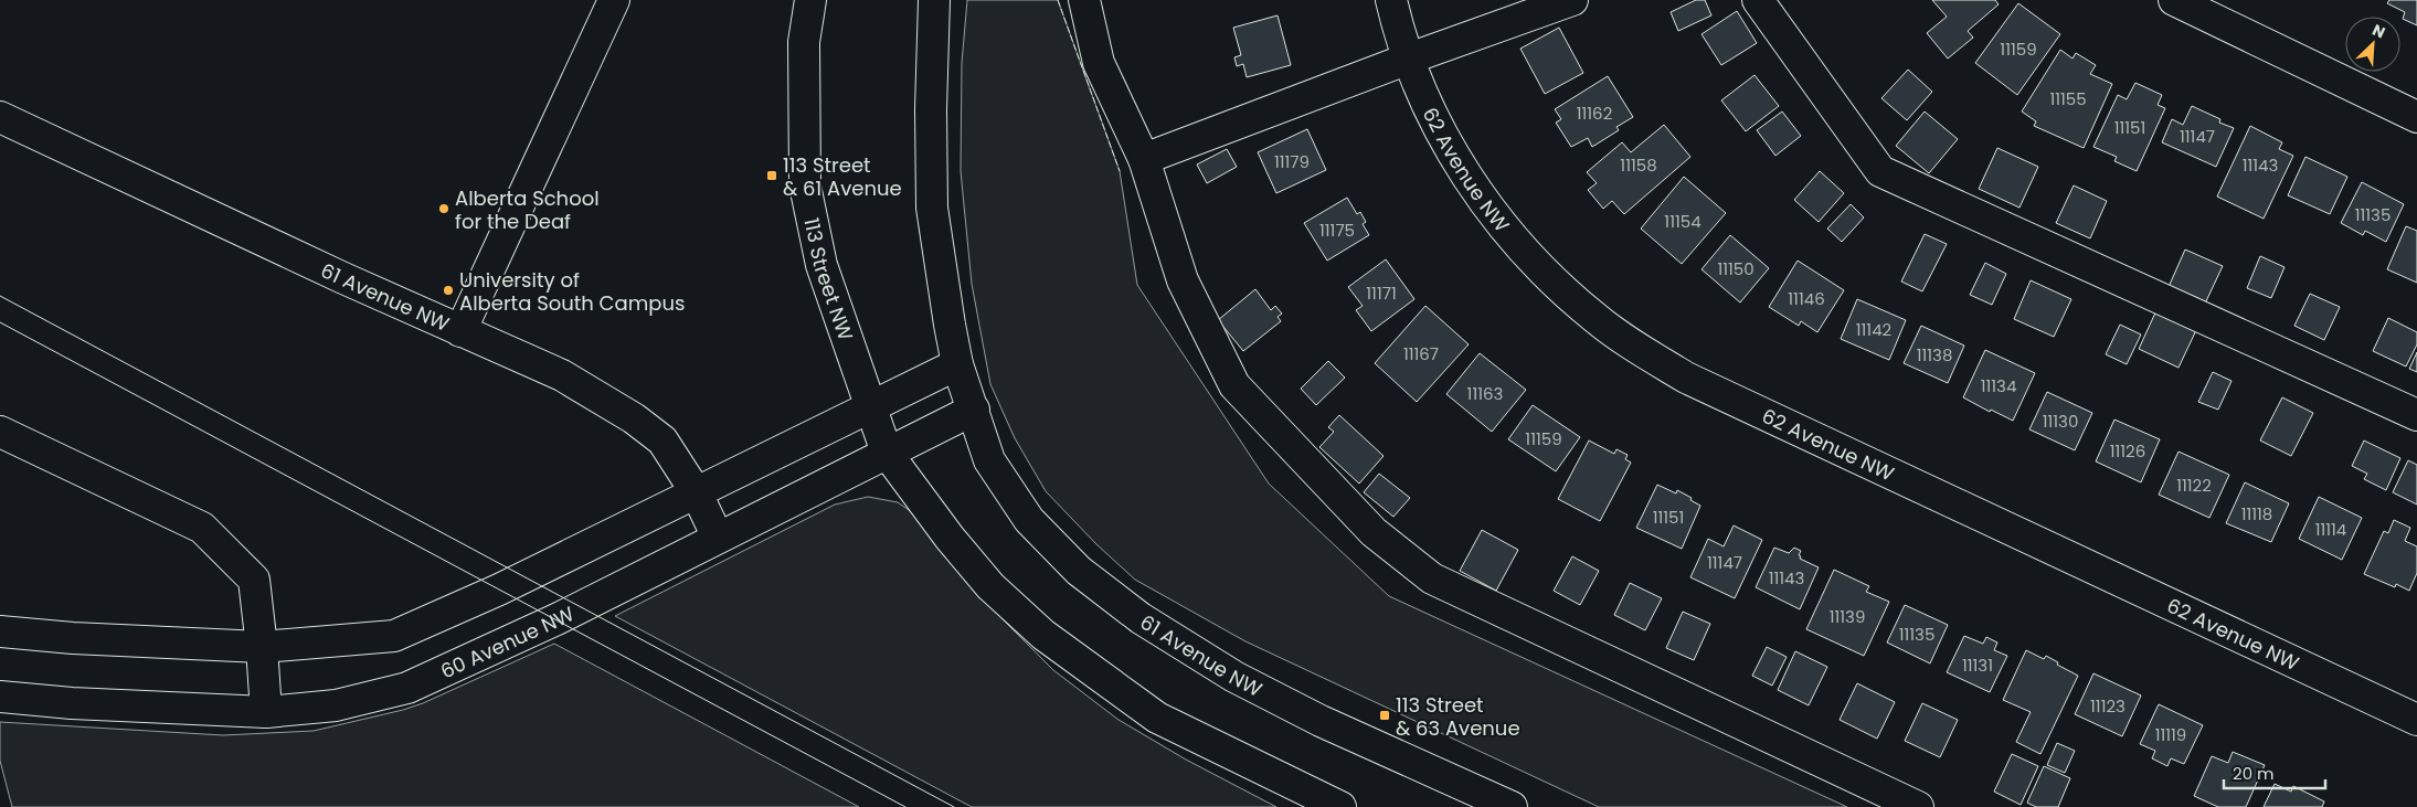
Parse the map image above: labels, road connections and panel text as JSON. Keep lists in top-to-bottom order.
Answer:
{
  "streets": {
    "street": [
      "62 Avenue NW",
      "113 Street NW",
      "61 Avenue NW",
      "60 Avenue NW"
    ]
  },
  "crossings": [
    ["113 Street NW", "60 Avenue NW"],
    ["61 Avenue NW", "60 Avenue NW"]
  ],
  "places": {
    "transit": ["113 Street & 61 Avenue", "113 Street & 63 Avenue"],
    "other": ["Alberta School for the Deaf", "University of Alberta South Campus"]
  },
  "house_numbers": [
    "11159",
    "11155",
    "11162",
    "11151",
    "11147",
    "11179",
    "11158",
    "11143",
    "11135",
    "11154",
    "11175",
    "11150",
    "11171",
    "11146",
    "11142",
    "11167",
    "11138",
    "11134",
    "11163",
    "11130",
    "11159",
    "11126",
    "11122",
    "11118",
    "11151",
    "11114",
    "11147",
    "11143",
    "11139",
    "11135",
    "11131",
    "11123",
    "11119"
  ],
  "scale_bar": "20 m",
  "north": "top right"
}
